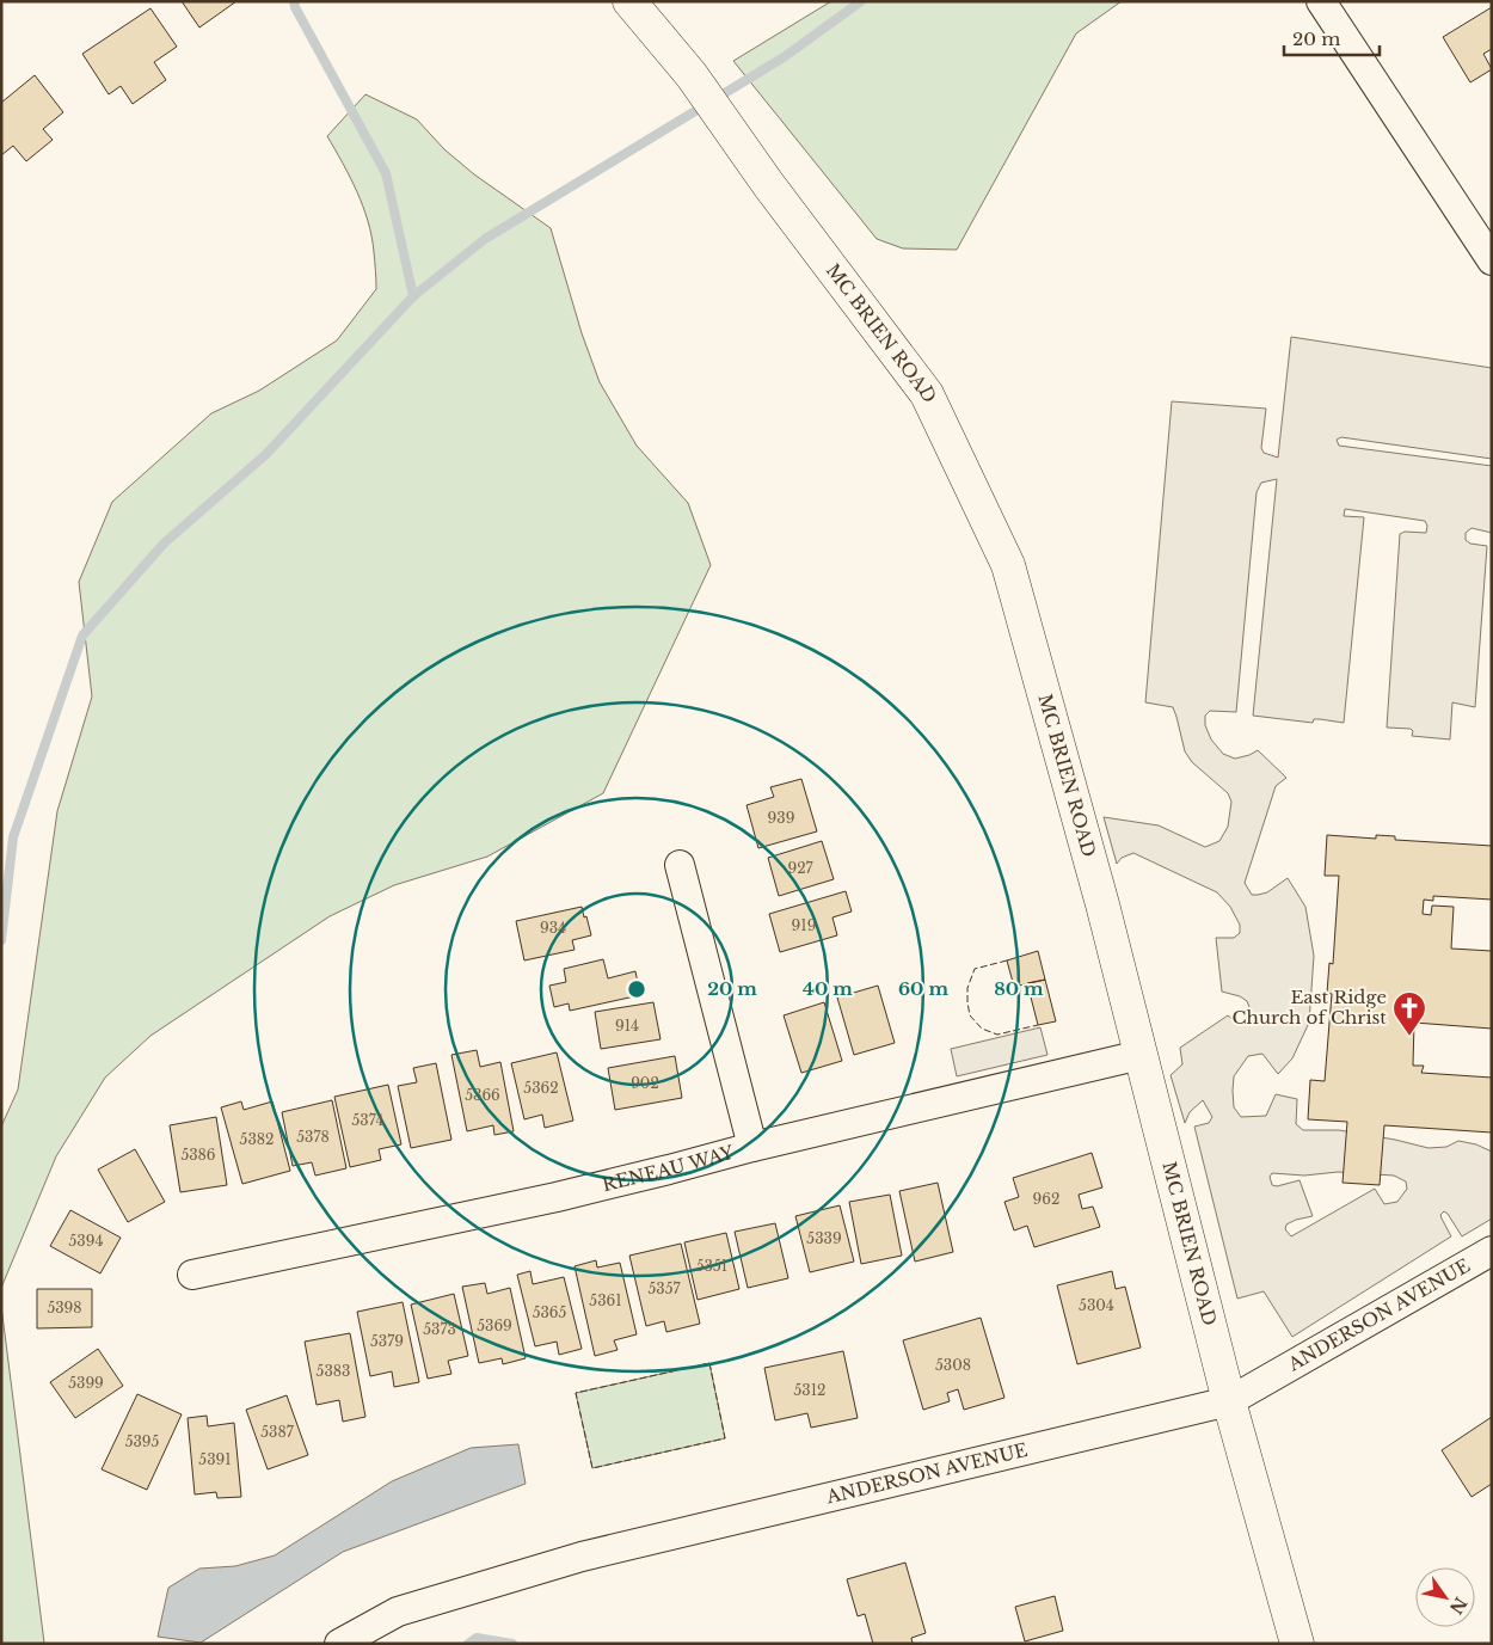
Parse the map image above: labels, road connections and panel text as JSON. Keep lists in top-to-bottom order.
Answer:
{
  "streets": {
    "street": ["MC BRIEN ROAD", "RENEAU WAY", "ANDERSON AVENUE"]
  },
  "crossings": [
    ["MC BRIEN ROAD", "RENEAU WAY"],
    ["MC BRIEN ROAD", "ANDERSON AVENUE"]
  ],
  "places": {
    "church": ["East Ridge Church of Christ"]
  },
  "house_numbers": [
    "939",
    "927",
    "919",
    "934",
    "914",
    "902",
    "5362",
    "5366",
    "5374",
    "5378",
    "5382",
    "5386",
    "962",
    "5339",
    "5394",
    "5351",
    "5357",
    "5361",
    "5304",
    "5398",
    "5365",
    "5369",
    "5373",
    "5379",
    "5308",
    "5383",
    "5399",
    "5312",
    "5387",
    "5395",
    "5391"
  ],
  "scale_bar": "20 m",
  "north": "bottom right",
  "rings": [
    "20 m",
    "40 m",
    "60 m",
    "80 m"
  ]
}
